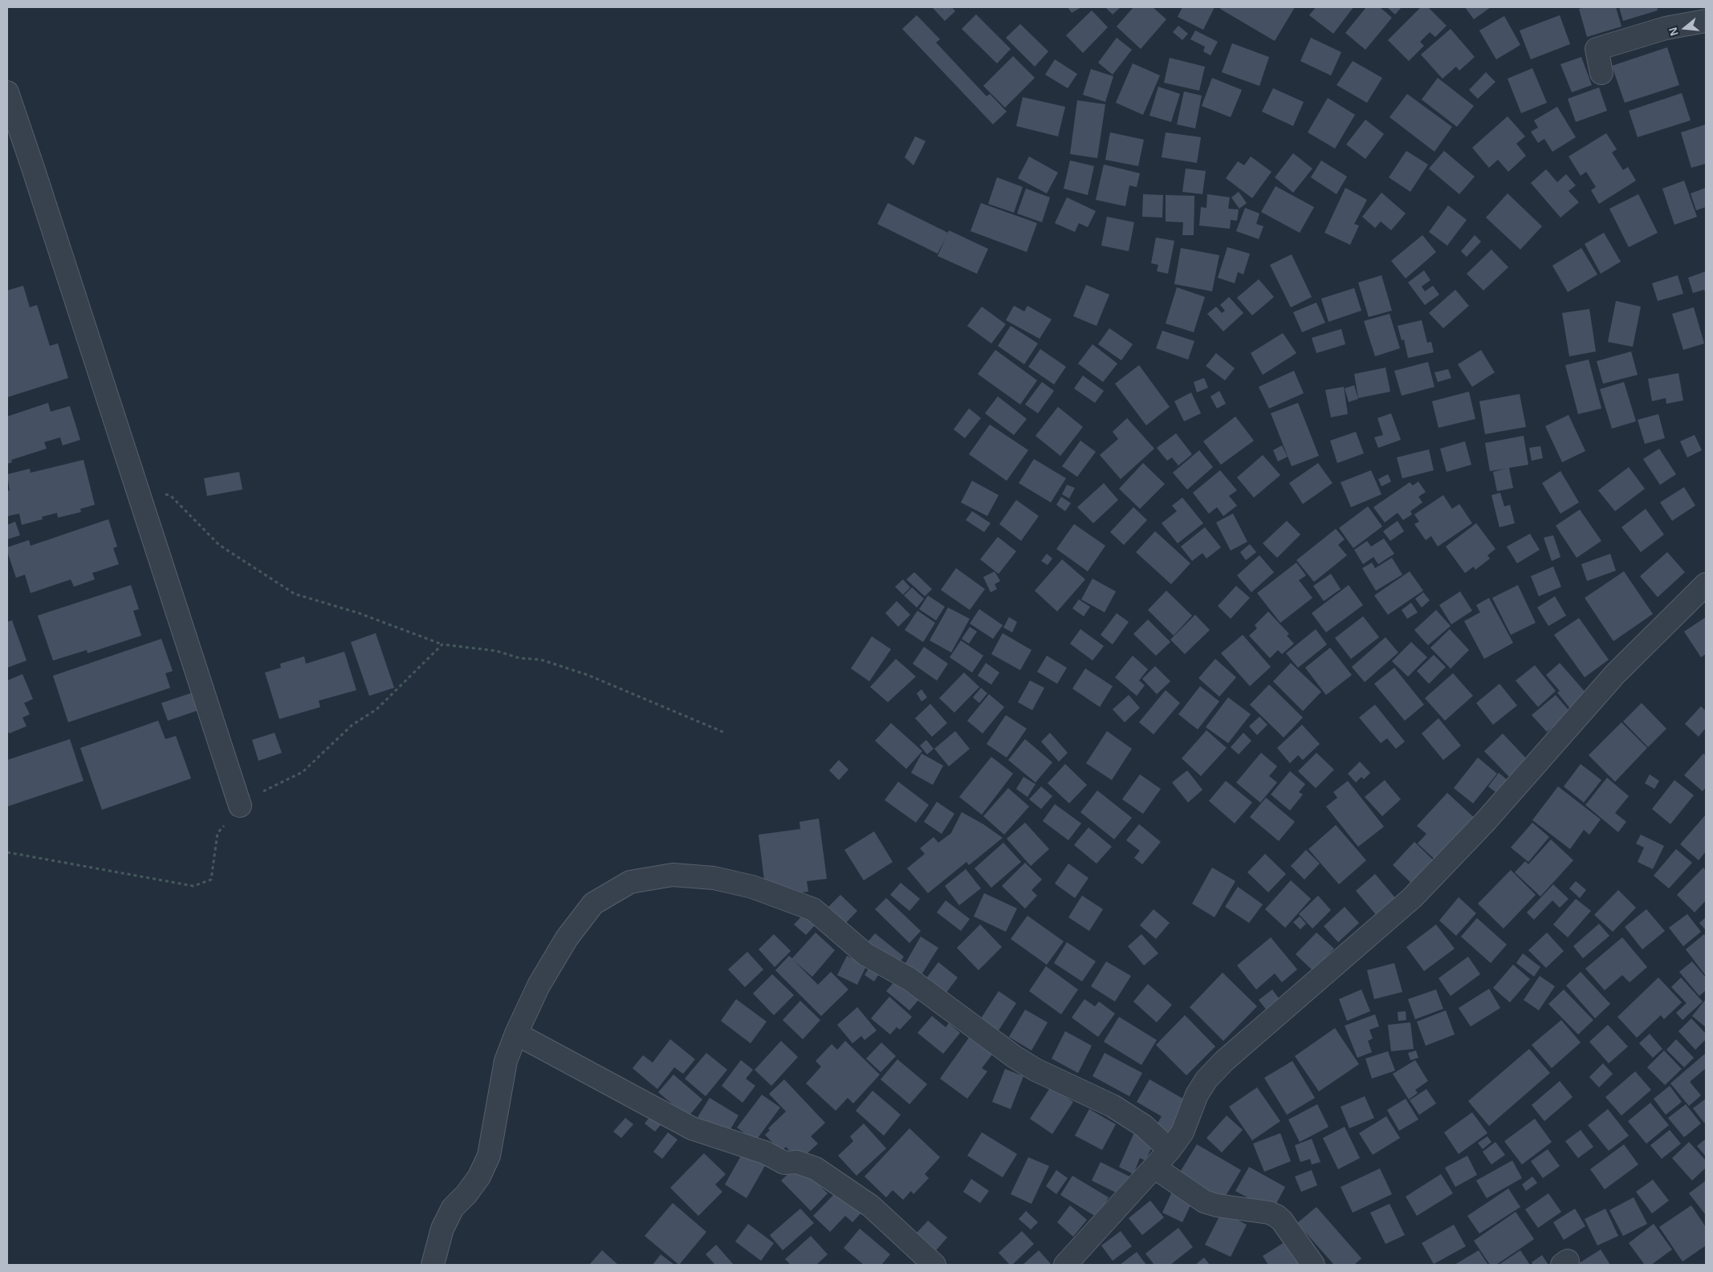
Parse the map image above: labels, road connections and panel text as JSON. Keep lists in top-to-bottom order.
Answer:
{
  "north": "left"
}
